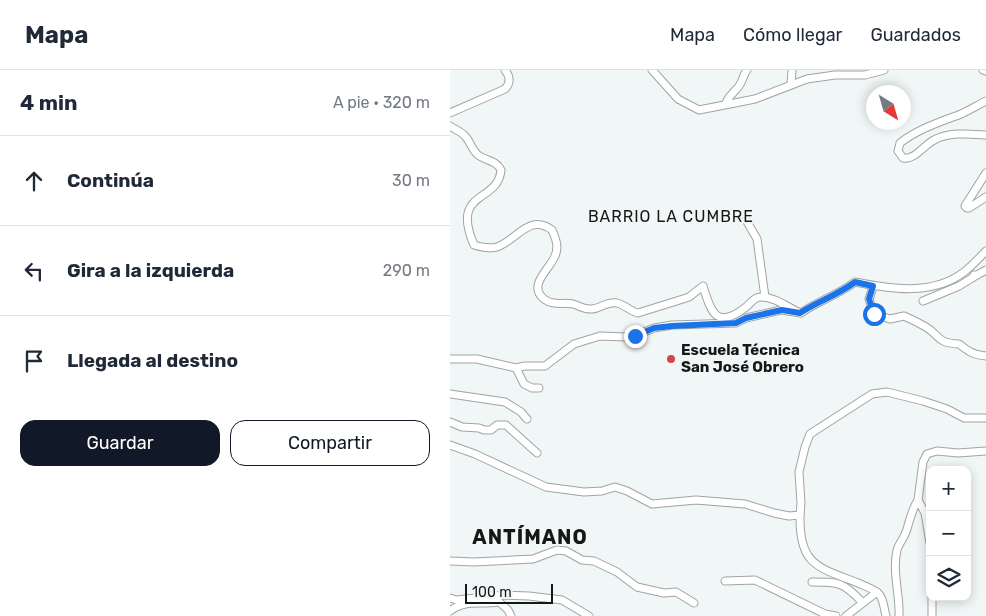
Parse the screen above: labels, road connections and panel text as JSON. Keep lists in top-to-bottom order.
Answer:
{
  "districts": ["BARRIO LA CUMBRE", "ANTÍMANO"],
  "places": ["Escuela Técnica San José Obrero"],
  "scale_bar": "100 m",
  "north": "bottom right",
  "page": {
    "header": "Mapa",
    "nav": ["Mapa", "Cómo llegar", "Guardados"],
    "heading": ["4 min", "A pie · 320 m"],
    "list": [
      ["Continúa", "30 m"],
      ["Gira a la izquierda", "290 m"],
      "Llegada al destino"
    ],
    "buttons": ["Guardar", "Compartir"],
    "map_buttons": ["+", "−"],
    "scale": "100 m"
  }
}
